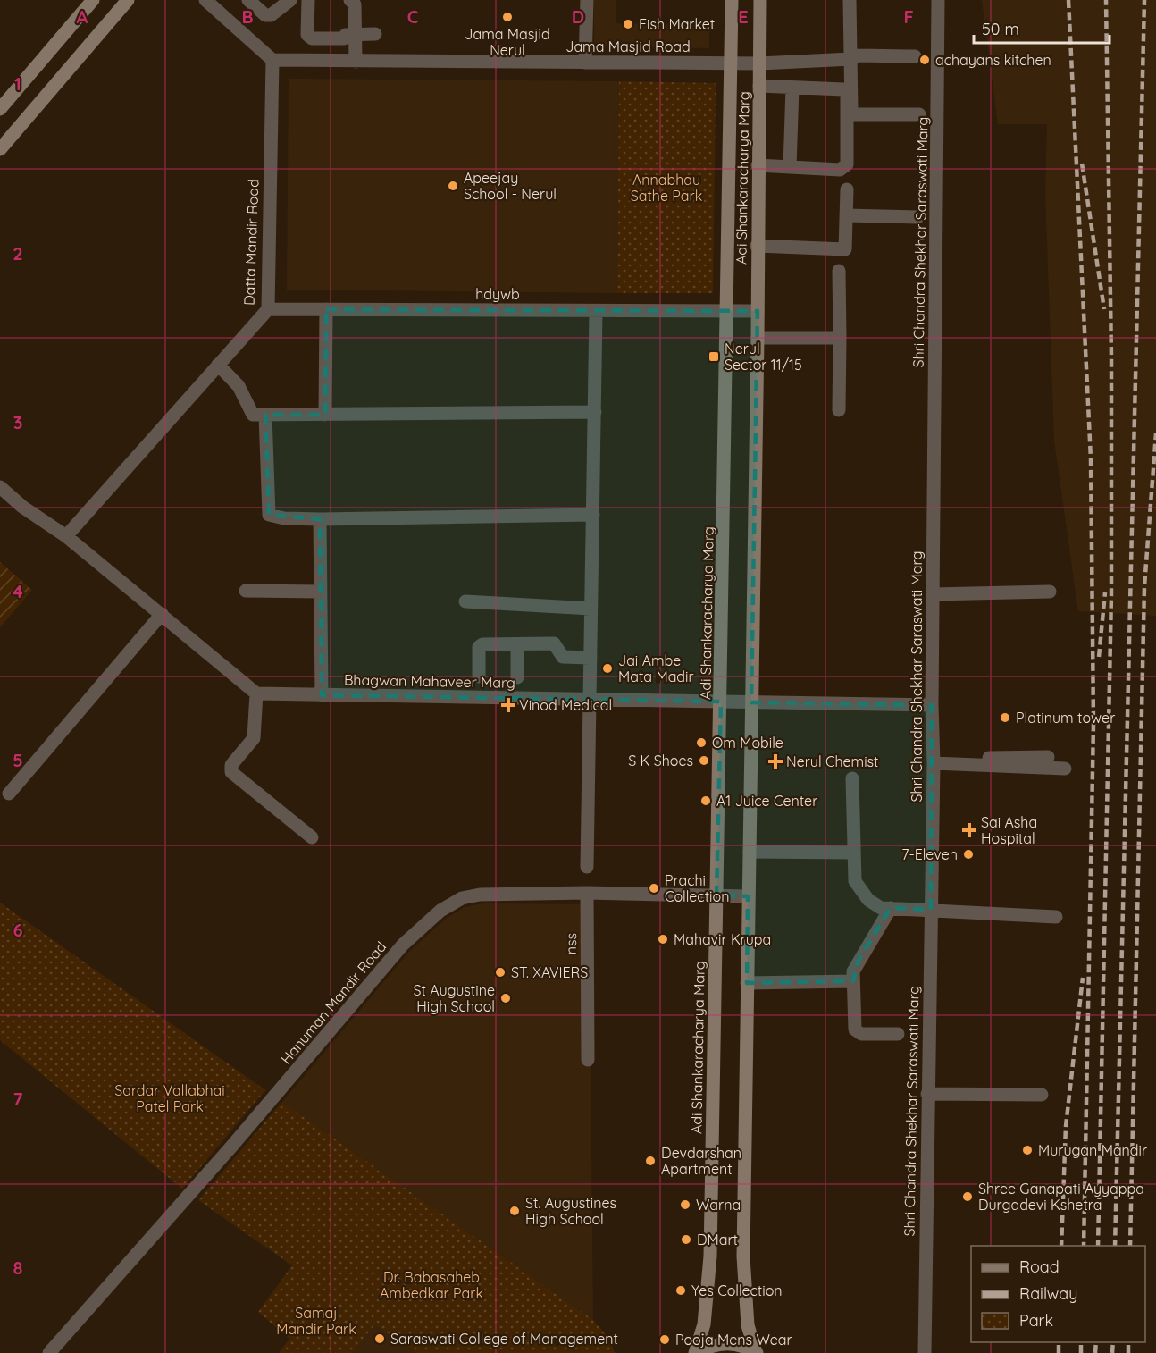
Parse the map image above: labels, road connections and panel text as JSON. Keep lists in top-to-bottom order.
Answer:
{
  "streets": {
    "main road": ["Adi Shankaracharya Marg"],
    "street": [
      "Jama Masjid Road",
      "Datta Mandir Road",
      "Shri Chandra Shekhar Saraswati Marg",
      "hdywb",
      "Bhagwan Mahaveer Marg",
      "nss",
      "Hanuman Mandir Road"
    ]
  },
  "crossings": [
    ["Jama Masjid Road", "Adi Shankaracharya Marg"],
    ["Jama Masjid Road", "Datta Mandir Road"],
    ["Adi Shankaracharya Marg", "hdywb"],
    ["Adi Shankaracharya Marg", "Bhagwan Mahaveer Marg"],
    ["Adi Shankaracharya Marg", "Hanuman Mandir Road"],
    ["Datta Mandir Road", "hdywb"],
    ["Shri Chandra Shekhar Saraswati Marg", "Bhagwan Mahaveer Marg"],
    ["nss", "Hanuman Mandir Road"]
  ],
  "parks": [
    "Annabhau Sathe Park",
    "Sardar Vallabhai Patel Park",
    "Dr. Babasaheb Ambedkar Park",
    "Samaj Mandir Park"
  ],
  "places": {
    "other": [
      "Jama Masjid Nerul",
      "Fish Market",
      "achayans kitchen",
      "Apeejay School - Nerul",
      "Jai Ambe Mata Madir",
      "Platinum tower",
      "Om Mobile",
      "S K Shoes",
      "A1 Juice Center",
      "7-Eleven",
      "Prachi Collection",
      "Mahavir Krupa",
      "ST. XAVIERS",
      "St Augustine High School",
      "Murugan Mandir",
      "Devdarshan Apartment",
      "Shree Ganapati Ayyappa Durgadevi Kshetra",
      "Warna",
      "St. Augustines High School",
      "DMart",
      "Yes Collection",
      "Saraswati College of Management",
      "Pooja Mens Wear"
    ],
    "transit": ["Nerul Sector 11/15"],
    "health": ["Vinod Medical", "Nerul Chemist", "Sai Asha Hospital"]
  },
  "legend": ["Road", "Railway", "Park"],
  "scale_bar": "50 m",
  "grid": {
    "columns": [
      "A",
      "B",
      "C",
      "D",
      "E",
      "F"
    ],
    "rows": [
      "1",
      "2",
      "3",
      "4",
      "5",
      "6",
      "7",
      "8"
    ]
  }
}
